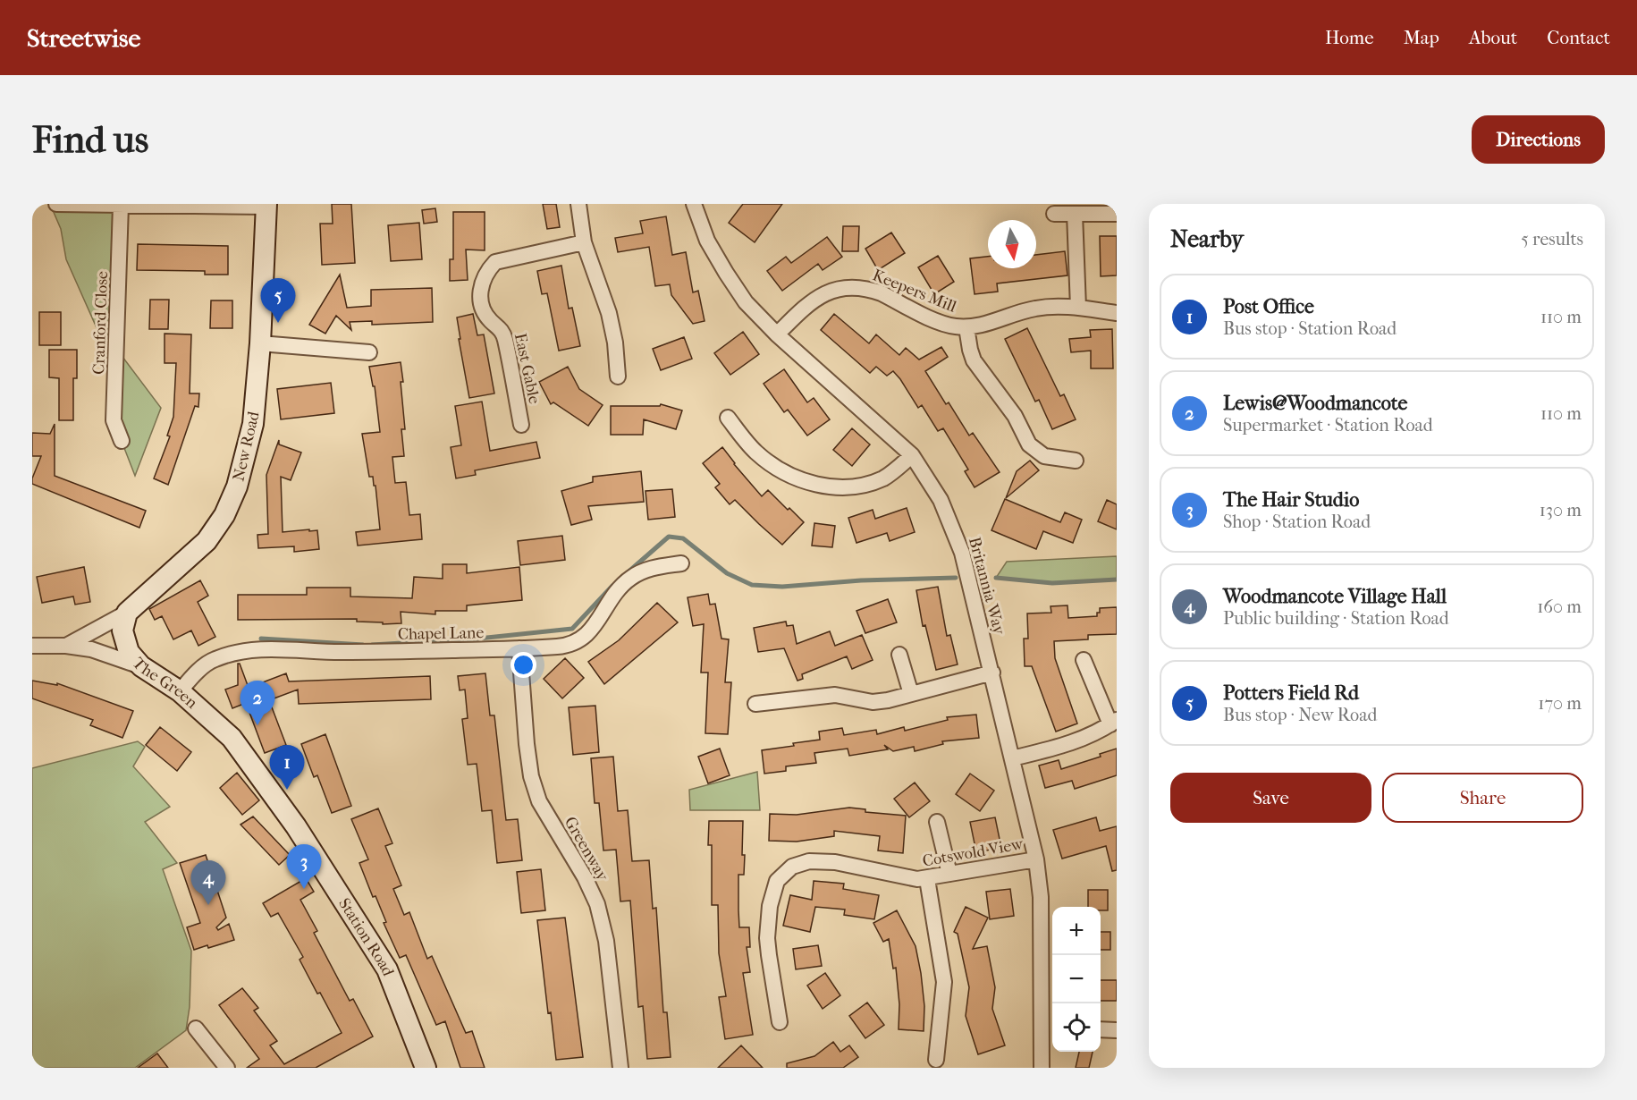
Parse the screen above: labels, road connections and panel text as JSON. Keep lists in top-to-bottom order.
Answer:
{
  "streets": {
    "street": [
      "Keepers Mill",
      "Cranford Close",
      "East Gable",
      "New Road",
      "Britannia Way",
      "Chapel Lane",
      "The Green",
      "Greenway",
      "Cotswold View",
      "Station Road"
    ]
  },
  "crossings": [
    ["Keepers Mill", "Britannia Way"],
    ["New Road", "The Green"],
    ["Britannia Way", "Cotswold View"],
    ["Chapel Lane", "The Green"],
    ["Chapel Lane", "Greenway"],
    ["The Green", "Station Road"]
  ],
  "north": "bottom",
  "page": {
    "header": "Streetwise",
    "nav": [
      "Home",
      "Map",
      "About",
      "Contact"
    ],
    "buttons": [
      "Directions",
      ["Save", "Share"]
    ],
    "title": "Find us",
    "heading": ["Nearby", "5 results"],
    "list": [
      {
        "mark": "1",
        "name": "Post Office",
        "note": "Bus stop · Station Road",
        "value": "110 m"
      },
      {
        "mark": "2",
        "name": "Lewis@Woodmancote",
        "note": "Supermarket · Station Road",
        "value": "110 m"
      },
      {
        "mark": "3",
        "name": "The Hair Studio",
        "note": "Shop · Station Road",
        "value": "130 m"
      },
      {
        "mark": "4",
        "name": "Woodmancote Village Hall",
        "note": "Public building · Station Road",
        "value": "160 m"
      },
      {
        "mark": "5",
        "name": "Potters Field Rd",
        "note": "Bus stop · New Road",
        "value": "170 m"
      }
    ],
    "pins": [
      "5",
      "2",
      "1",
      "3",
      "4"
    ],
    "map_buttons": ["+", "−"]
  }
}
